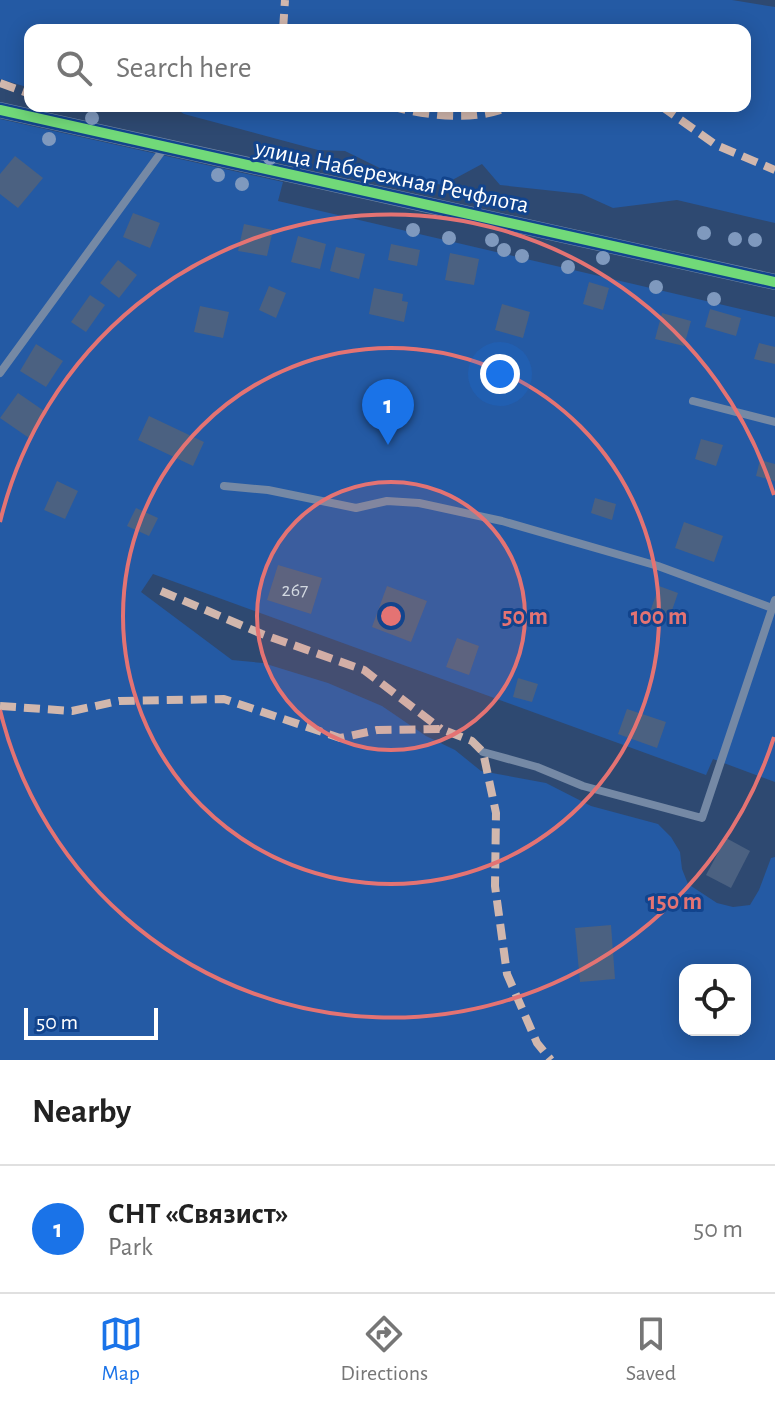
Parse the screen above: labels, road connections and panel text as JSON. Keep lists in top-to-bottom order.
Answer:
{
  "streets": {
    "street": ["улица Набережная Речфлота"]
  },
  "house_numbers": ["267"],
  "scale_bar": "50 m",
  "page": {
    "search": "Search here",
    "pins": "1",
    "scale": "50 m",
    "heading": "Nearby",
    "list": [
      {
        "mark": "1",
        "name": "СНТ «Связист»",
        "note": "Park",
        "value": "50 m"
      }
    ],
    "nav": ["Map", "Directions", "Saved"]
  },
  "rings": ["50 m", "100 m", "150 m"]
}
